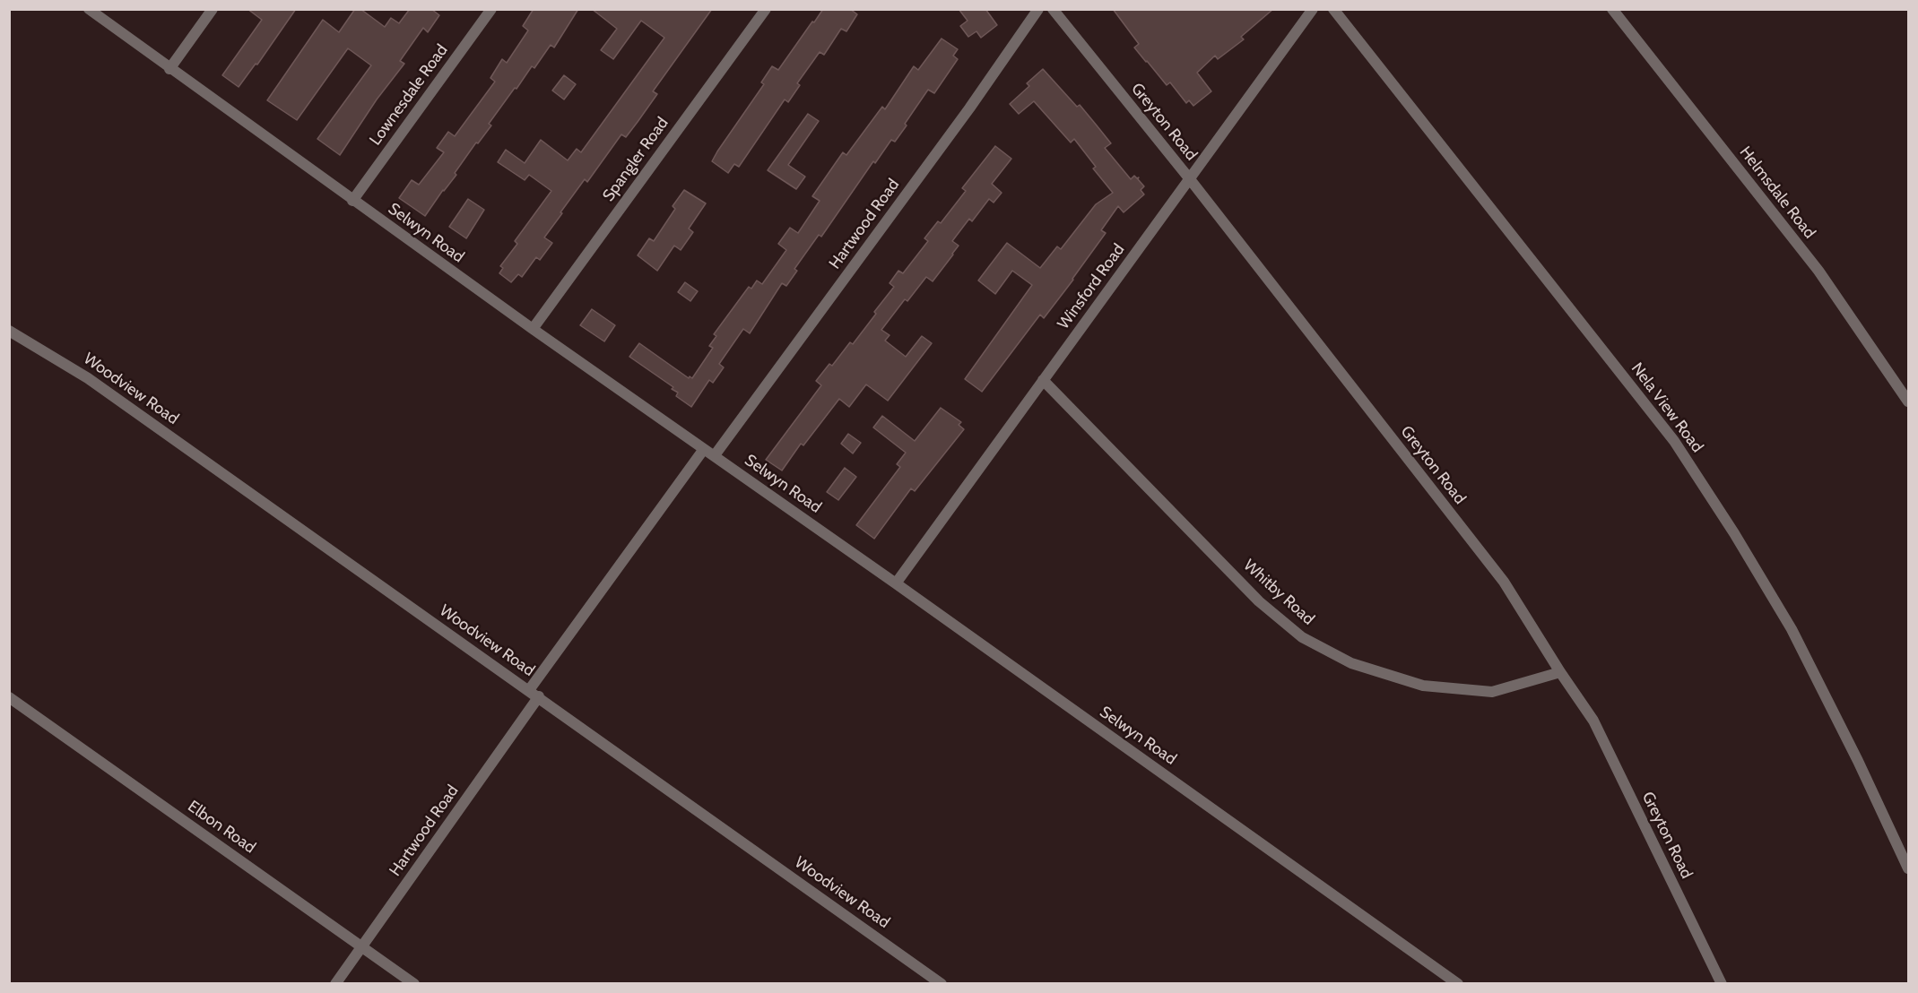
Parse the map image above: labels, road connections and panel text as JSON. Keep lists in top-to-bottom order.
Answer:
{
  "streets": {
    "street": [
      "Lownesdale Road",
      "Greyton Road",
      "Spangler Road",
      "Helmsdale Road",
      "Hartwood Road",
      "Selwyn Road",
      "Winsford Road",
      "Woodview Road",
      "Nela View Road",
      "Whitby Road",
      "Elbon Road"
    ]
  },
  "crossings": [
    ["Lownesdale Road", "Selwyn Road"],
    ["Greyton Road", "Winsford Road"],
    ["Greyton Road", "Whitby Road"],
    ["Spangler Road", "Selwyn Road"],
    ["Hartwood Road", "Selwyn Road"],
    ["Hartwood Road", "Woodview Road"],
    ["Hartwood Road", "Elbon Road"],
    ["Selwyn Road", "Winsford Road"],
    ["Winsford Road", "Whitby Road"]
  ]
}
